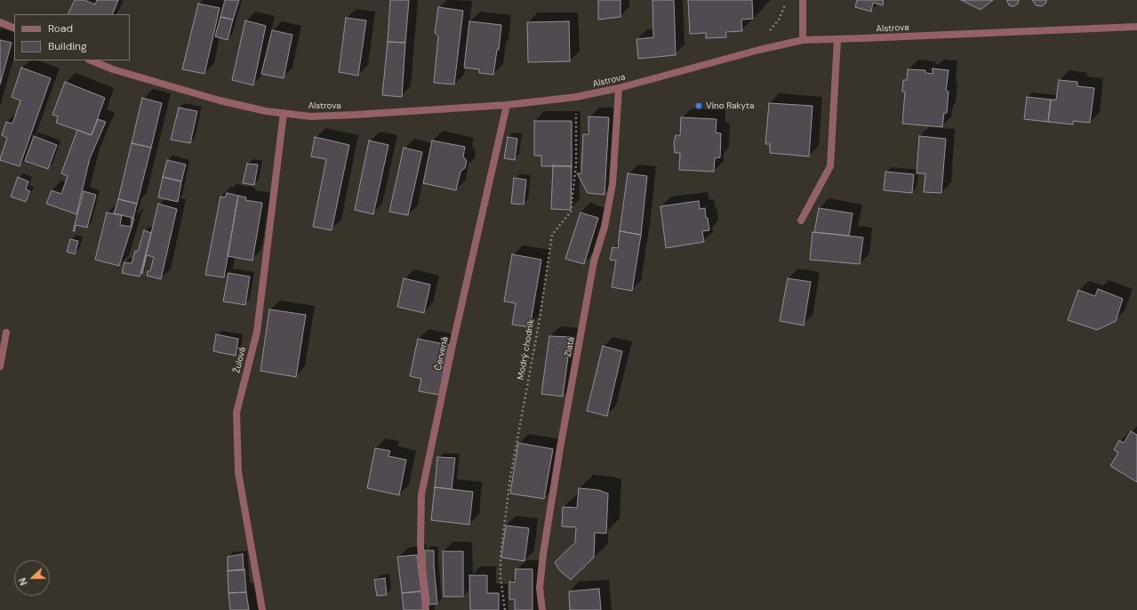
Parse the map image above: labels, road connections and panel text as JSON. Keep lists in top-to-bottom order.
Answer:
{
  "streets": {
    "street": [
      "Alstrova",
      "Zlatá",
      "Červená",
      "Žulová"
    ],
    "path": ["Modrý chodník"]
  },
  "crossings": [
    ["Alstrova", "Zlatá"],
    ["Alstrova", "Modrý chodník"],
    ["Alstrova", "Červená"],
    ["Alstrova", "Žulová"]
  ],
  "places": ["Víno Rakyta"],
  "legend": ["Road", "Building"],
  "north": "left"
}
